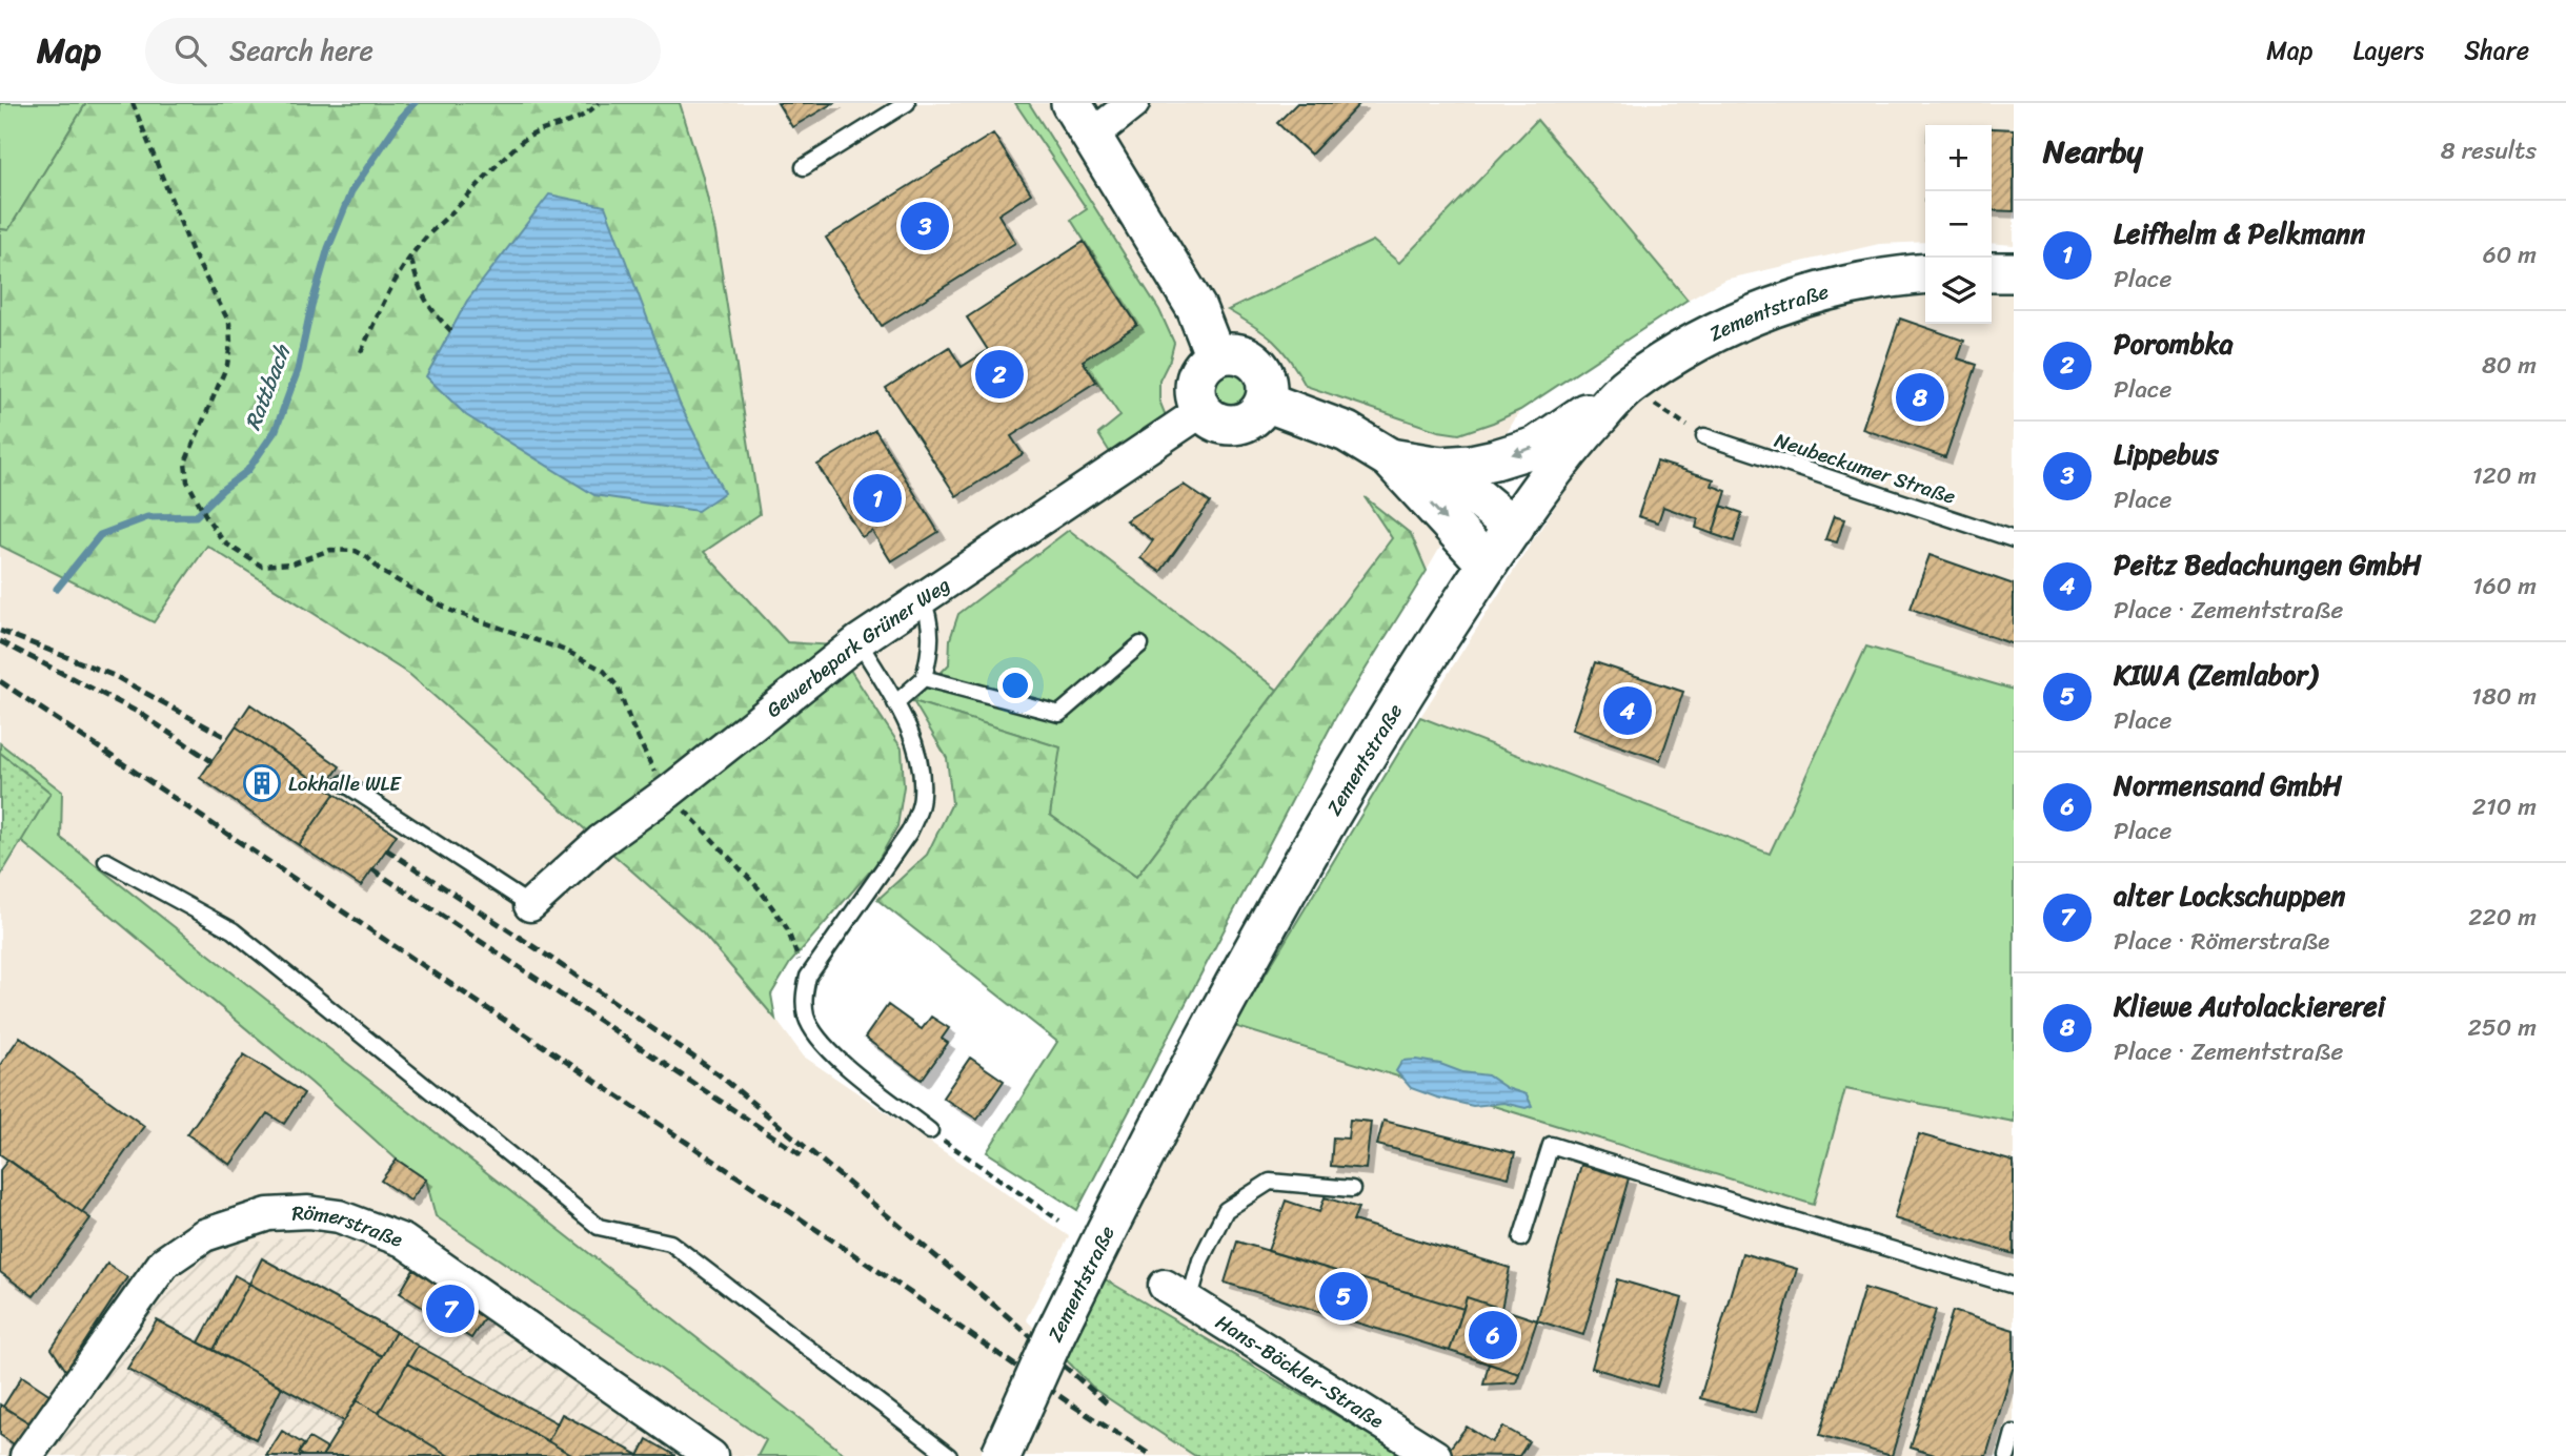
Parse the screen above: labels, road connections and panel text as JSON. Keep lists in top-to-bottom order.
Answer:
{
  "streets": {
    "street": [
      "Zementstraße",
      "Gewerbepark Grüner Weg",
      "Römerstraße",
      "Hans-Böckler-Straße"
    ],
    "lane": ["Neubeckumer Straße"]
  },
  "water": ["Rattbach"],
  "places": {
    "building": ["Lokhalle WLE"]
  },
  "page": {
    "header": "Map",
    "search": "Search here",
    "nav": ["Map", "Layers", "Share"],
    "heading": ["Nearby", "8 results"],
    "map_buttons": ["+", "−"],
    "pins": [
      "3",
      "2",
      "8",
      "1",
      "4",
      "5",
      "7",
      "6"
    ],
    "list": [
      {
        "mark": "1",
        "name": "Leifhelm & Pelkmann",
        "note": "Place",
        "value": "60 m"
      },
      {
        "mark": "2",
        "name": "Porombka",
        "note": "Place",
        "value": "80 m"
      },
      {
        "mark": "3",
        "name": "Lippebus",
        "note": "Place",
        "value": "120 m"
      },
      {
        "mark": "4",
        "name": "Peitz Bedachungen GmbH",
        "note": "Place · Zementstraße",
        "value": "160 m"
      },
      {
        "mark": "5",
        "name": "KIWA (Zemlabor)",
        "note": "Place",
        "value": "180 m"
      },
      {
        "mark": "6",
        "name": "Normensand GmbH",
        "note": "Place",
        "value": "210 m"
      },
      {
        "mark": "7",
        "name": "alter Lockschuppen",
        "note": "Place · Römerstraße",
        "value": "220 m"
      },
      {
        "mark": "8",
        "name": "Kliewe Autolackiererei",
        "note": "Place · Zementstraße",
        "value": "250 m"
      }
    ]
  }
}
